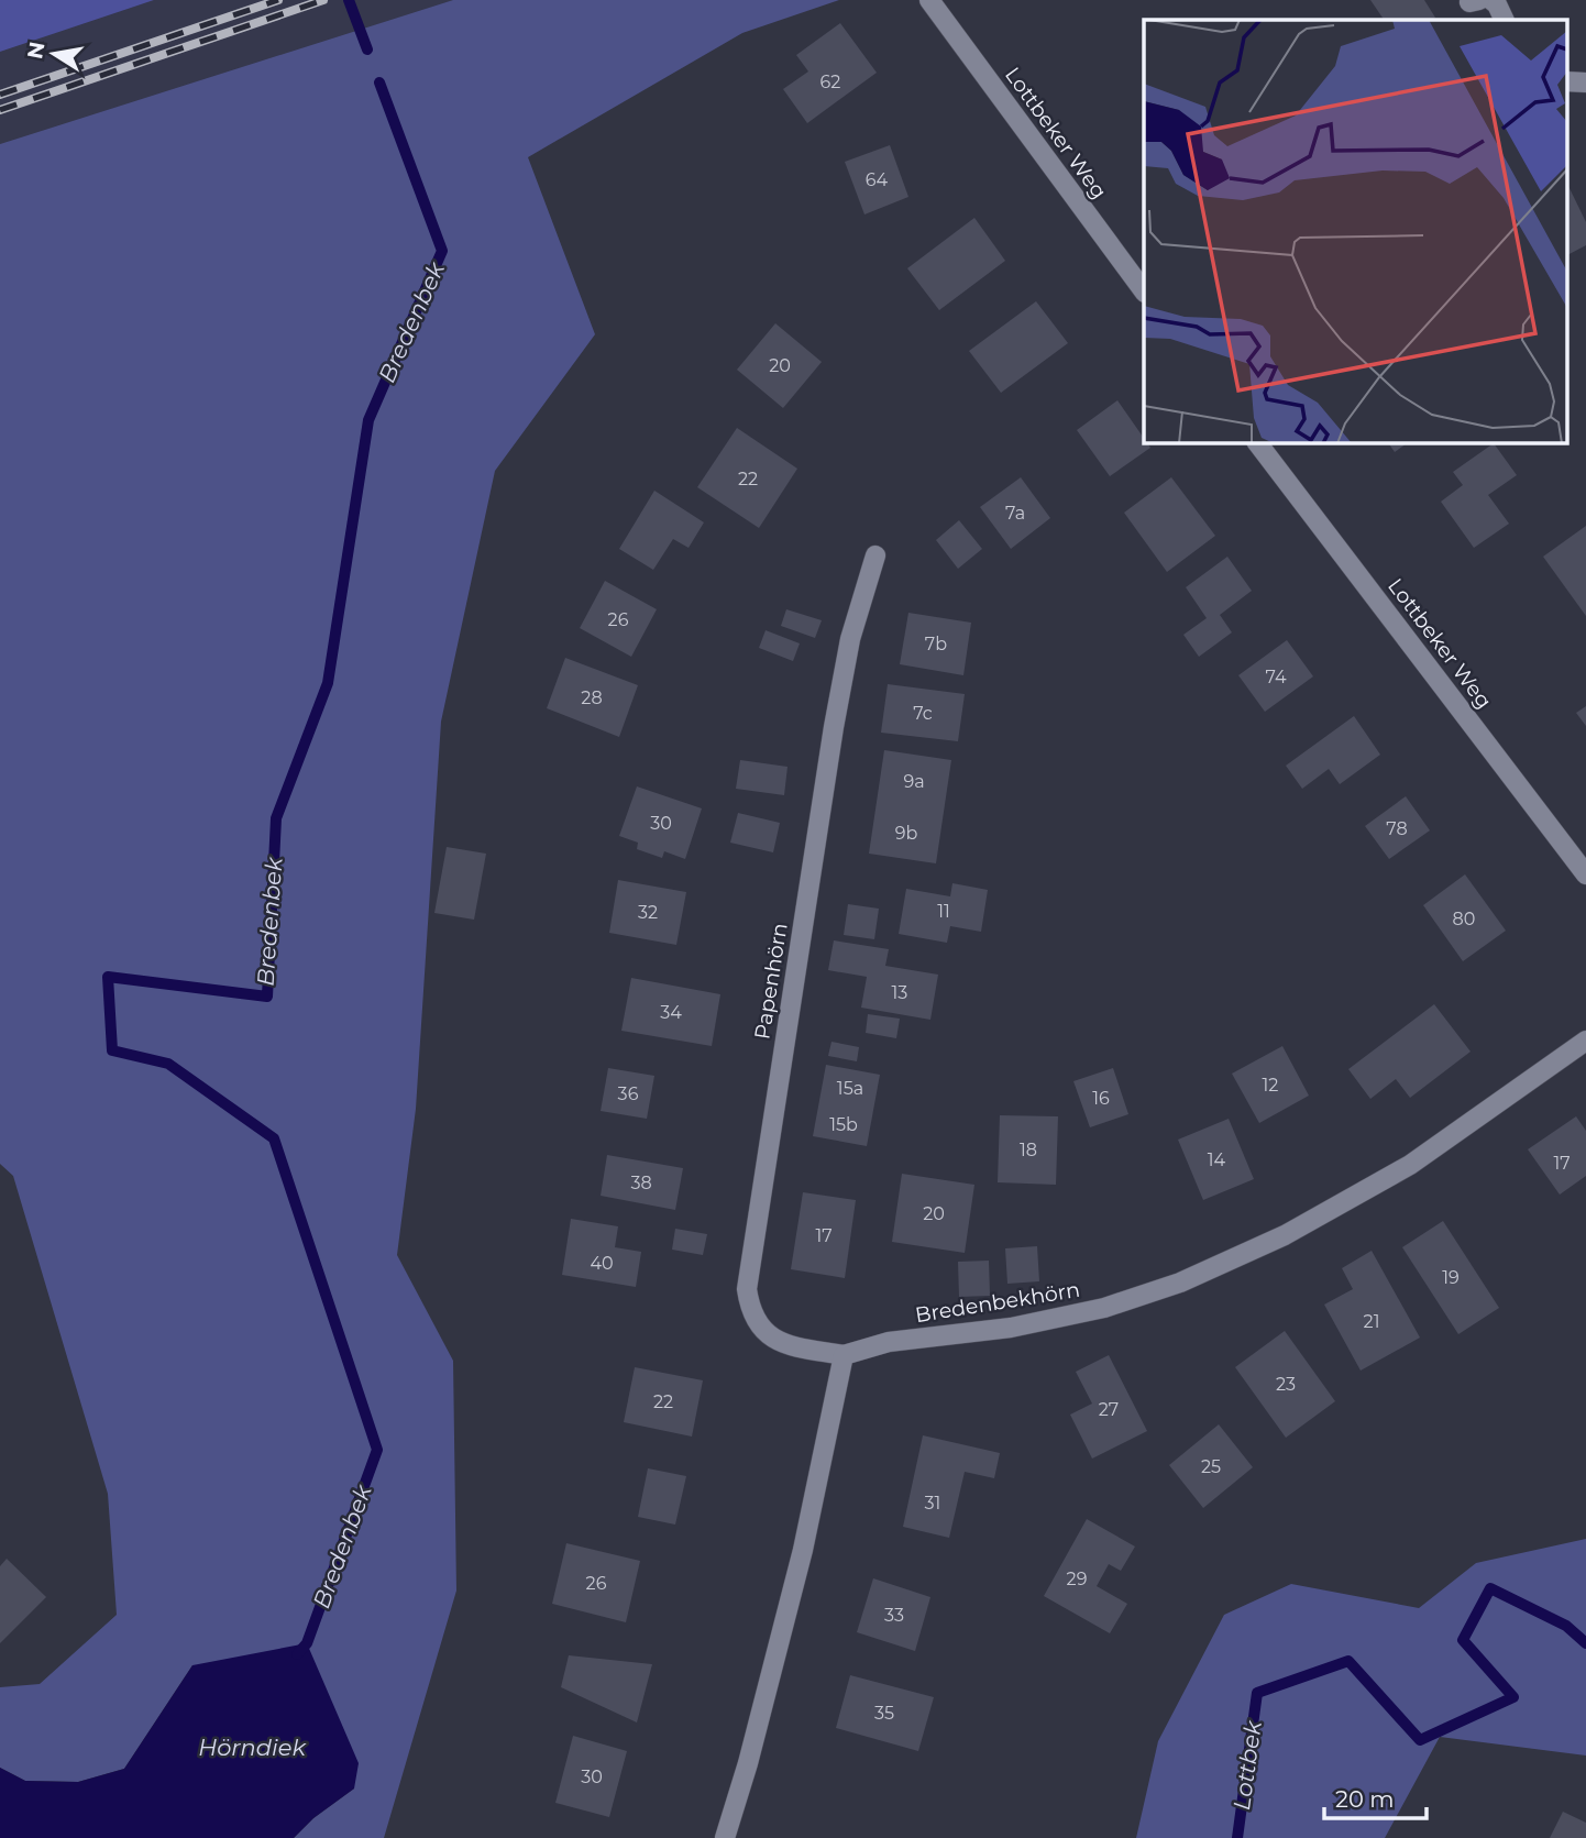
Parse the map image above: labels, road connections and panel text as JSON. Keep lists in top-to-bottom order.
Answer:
{
  "streets": {
    "street": ["Lottbeker Weg", "Papenhörn", "Bredenbekhörn"]
  },
  "crossings": [
    ["Papenhörn", "Bredenbekhörn"]
  ],
  "water": ["Bredenbek", "Hörndiek", "Lottbek"],
  "house_numbers": [
    "62",
    "64",
    "20",
    "22",
    "7a",
    "26",
    "7b",
    "74",
    "28",
    "7c",
    "9a",
    "30",
    "78",
    "9b",
    "11",
    "32",
    "80",
    "13",
    "34",
    "12",
    "15a",
    "36",
    "16",
    "15b",
    "18",
    "14",
    "17",
    "38",
    "20",
    "17",
    "40",
    "19",
    "21",
    "23",
    "22",
    "27",
    "25",
    "31",
    "29",
    "26",
    "33",
    "35",
    "30"
  ],
  "scale_bar": "20 m",
  "north": "left"
}
